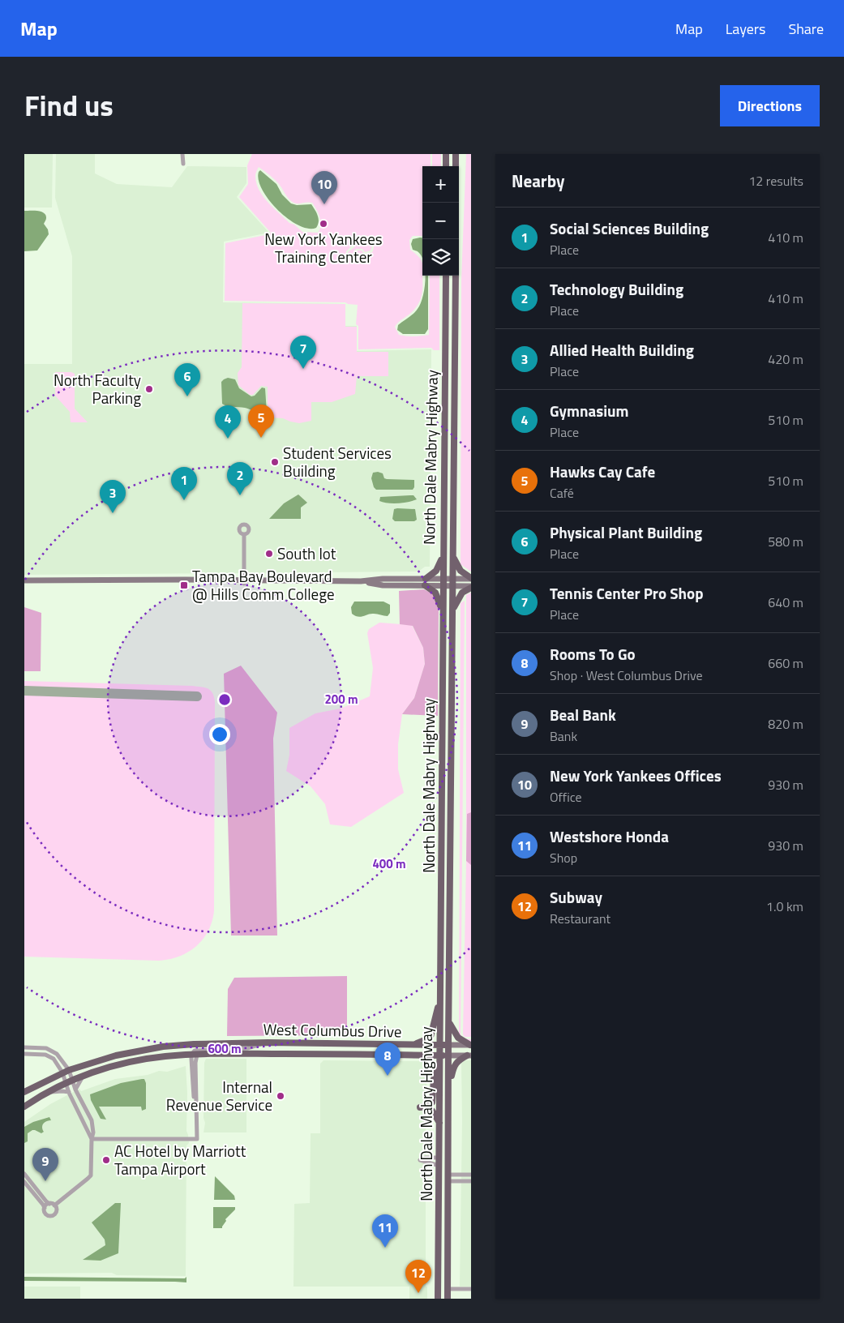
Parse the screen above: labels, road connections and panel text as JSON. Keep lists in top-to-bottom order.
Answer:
{
  "streets": {
    "main road": ["North Dale Mabry Highway", "West Columbus Drive"]
  },
  "crossings": [
    ["North Dale Mabry Highway", "West Columbus Drive"]
  ],
  "places": {
    "other": [
      "New York Yankees Training Center",
      "North Faculty Parking",
      "Student Services Building",
      "South lot",
      "Internal Revenue Service",
      "AC Hotel by Marriott Tampa Airport"
    ],
    "transit": ["Tampa Bay Boulevard @ Hills Comm College"]
  },
  "page": {
    "header": "Map",
    "nav": ["Map", "Layers", "Share"],
    "title": "Find us",
    "buttons": "Directions",
    "heading": ["Nearby", "12 results"],
    "map_buttons": ["+", "−"],
    "pins": [
      "10",
      "7",
      "6",
      "5",
      "4",
      "2",
      "1",
      "3",
      "8",
      "9",
      "11",
      "12"
    ],
    "list": [
      {
        "mark": "1",
        "name": "Social Sciences Building",
        "note": "Place",
        "value": "410 m"
      },
      {
        "mark": "2",
        "name": "Technology Building",
        "note": "Place",
        "value": "410 m"
      },
      {
        "mark": "3",
        "name": "Allied Health Building",
        "note": "Place",
        "value": "420 m"
      },
      {
        "mark": "4",
        "name": "Gymnasium",
        "note": "Place",
        "value": "510 m"
      },
      {
        "mark": "5",
        "name": "Hawks Cay Cafe",
        "note": "Café",
        "value": "510 m"
      },
      {
        "mark": "6",
        "name": "Physical Plant Building",
        "note": "Place",
        "value": "580 m"
      },
      {
        "mark": "7",
        "name": "Tennis Center Pro Shop",
        "note": "Place",
        "value": "640 m"
      },
      {
        "mark": "8",
        "name": "Rooms To Go",
        "note": "Shop · West Columbus Drive",
        "value": "660 m"
      },
      {
        "mark": "9",
        "name": "Beal Bank",
        "note": "Bank",
        "value": "820 m"
      },
      {
        "mark": "10",
        "name": "New York Yankees Offices",
        "note": "Office",
        "value": "930 m"
      },
      {
        "mark": "11",
        "name": "Westshore Honda",
        "note": "Shop",
        "value": "930 m"
      },
      {
        "mark": "12",
        "name": "Subway",
        "note": "Restaurant",
        "value": "1.0 km"
      }
    ]
  },
  "rings": ["200 m", "400 m", "600 m"]
}
